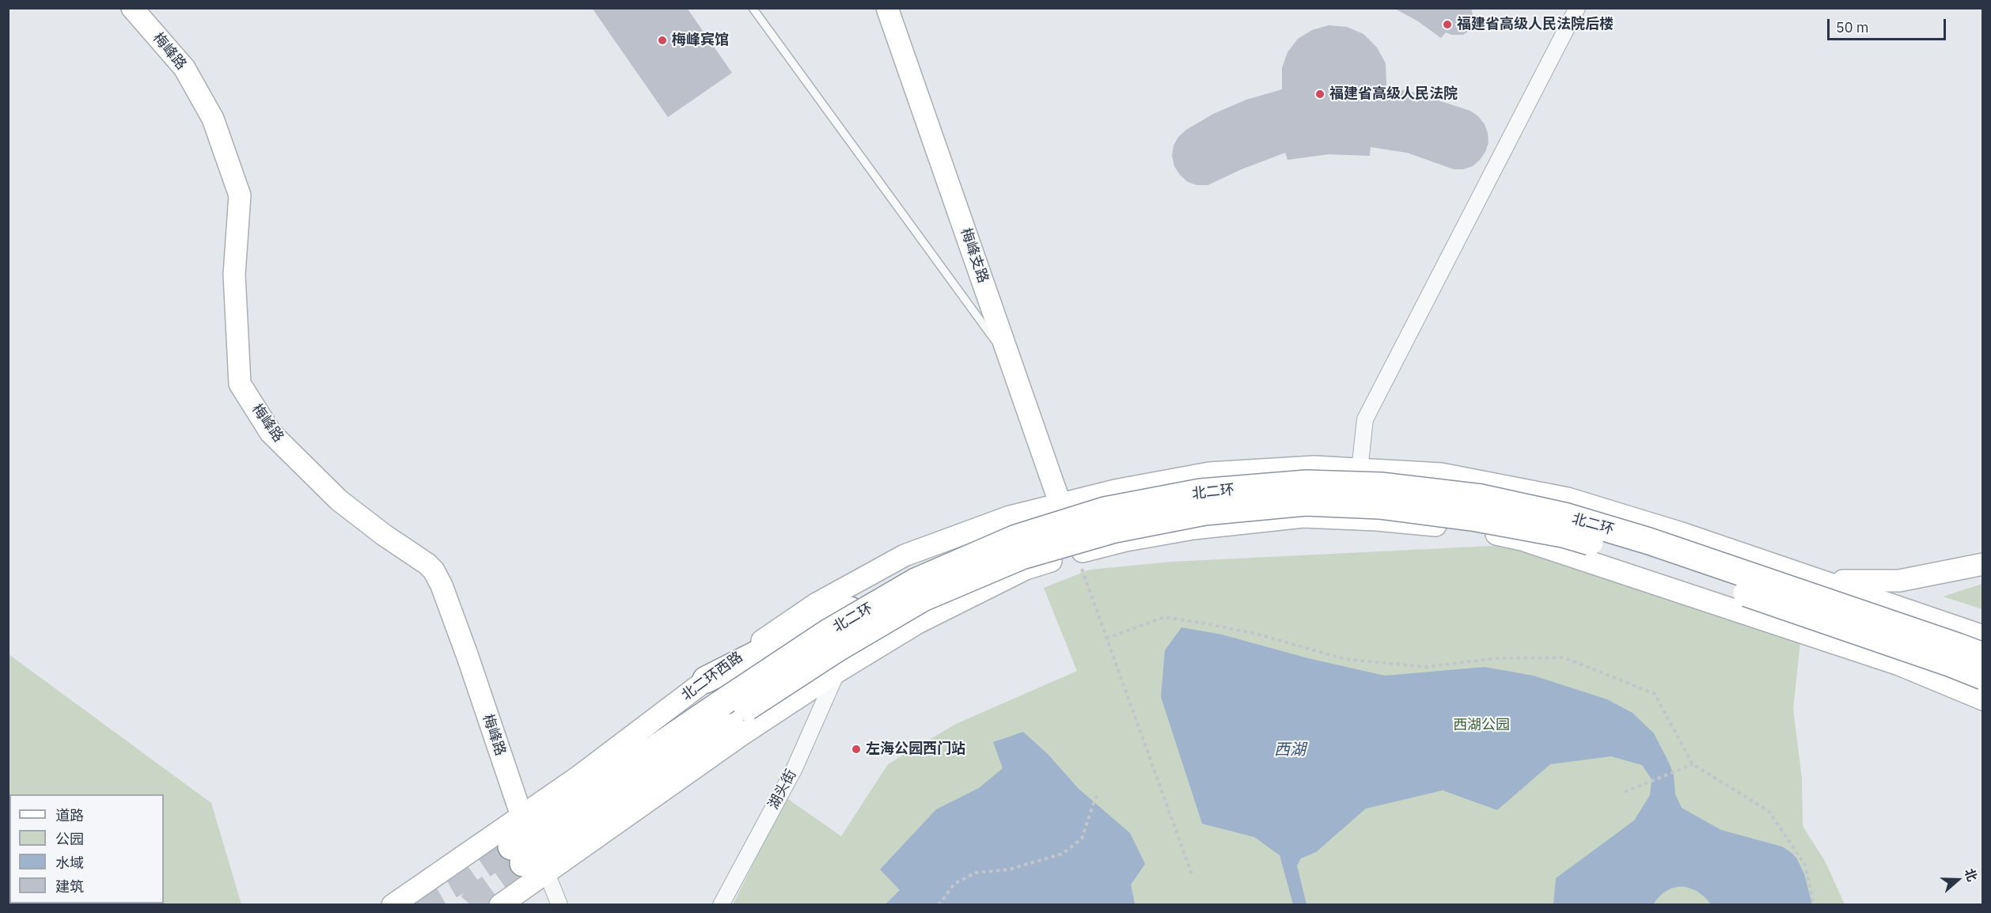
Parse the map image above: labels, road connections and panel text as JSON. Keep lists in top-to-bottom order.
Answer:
{
  "streets": {
    "highway": ["北二环"],
    "main road": ["梅峰路", "梅峰支路", "北二环西路"],
    "street": ["湖头街"]
  },
  "crossings": [
    ["梅峰路", "北二环西路"],
    ["梅峰支路", "北二环西路"]
  ],
  "water": ["西湖"],
  "parks": ["西湖公园"],
  "places": [
    "福建省高级人民法院后楼",
    "梅峰宾馆",
    "福建省高级人民法院",
    "左海公园西门站"
  ],
  "legend": [
    "道路",
    "公园",
    "水域",
    "建筑"
  ],
  "scale_bar": "50 m",
  "north": "right"
}
